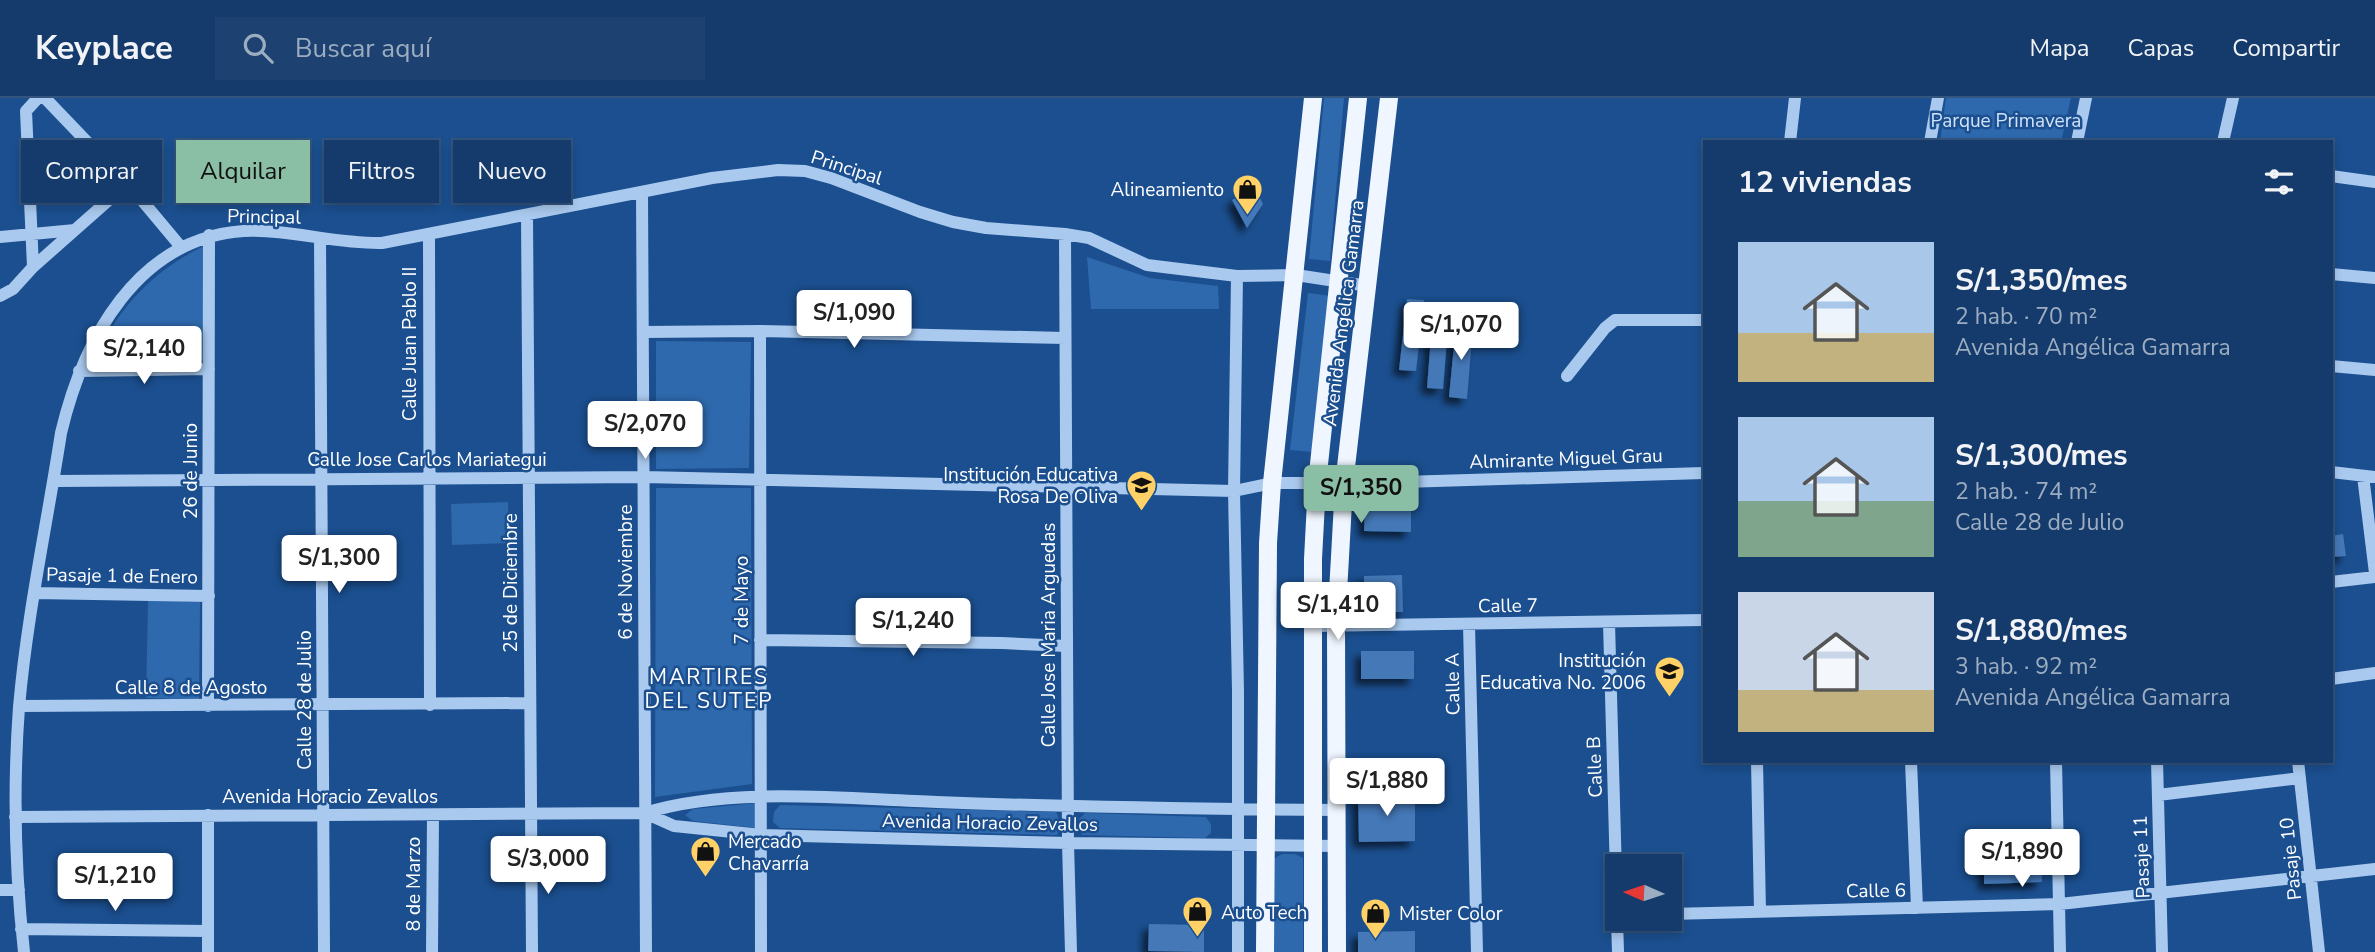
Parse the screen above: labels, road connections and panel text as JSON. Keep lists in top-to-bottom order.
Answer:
{
  "streets": {
    "main road": ["Avenida Angélica Gamarra"],
    "street": [
      "Principal",
      "Calle Juan Pablo II",
      "Almirante Miguel Grau",
      "Calle Jose Carlos Mariategui",
      "26 de Junio",
      "6 de Noviembre",
      "Pasaje 1 de Enero",
      "25 de Diciembre",
      "7 de Mayo",
      "Calle 7",
      "Calle Jose Maria Arguedas",
      "Calle A",
      "Calle 8 de Agosto",
      "Calle 28 de Julio",
      "Calle B",
      "Avenida Horacio Zevallos",
      "Pasaje 11",
      "Pasaje 10",
      "8 de Marzo",
      "Calle 6"
    ]
  },
  "crossings": [
    ["Principal", "Avenida Angélica Gamarra"],
    ["Principal", "Calle Juan Pablo II"],
    ["Principal", "Calle Jose Carlos Mariategui"],
    ["Principal", "26 de Junio"],
    ["Principal", "6 de Noviembre"],
    ["Principal", "Pasaje 1 de Enero"],
    ["Principal", "25 de Diciembre"],
    ["Principal", "Calle Jose Maria Arguedas"],
    ["Principal", "Calle 8 de Agosto"],
    ["Principal", "Calle 28 de Julio"],
    ["Principal", "Avenida Horacio Zevallos"],
    ["Avenida Angélica Gamarra", "Almirante Miguel Grau"],
    ["Avenida Angélica Gamarra", "Calle Jose Carlos Mariategui"],
    ["Avenida Angélica Gamarra", "Calle 7"],
    ["Avenida Angélica Gamarra", "Avenida Horacio Zevallos"],
    ["Calle Juan Pablo II", "Calle Jose Carlos Mariategui"],
    ["Calle Juan Pablo II", "Calle 8 de Agosto"],
    ["Almirante Miguel Grau", "Calle Jose Carlos Mariategui"],
    ["Calle Jose Carlos Mariategui", "26 de Junio"],
    ["Calle Jose Carlos Mariategui", "6 de Noviembre"],
    ["Calle Jose Carlos Mariategui", "25 de Diciembre"],
    ["Calle Jose Carlos Mariategui", "7 de Mayo"],
    ["Calle Jose Carlos Mariategui", "Calle Jose Maria Arguedas"],
    ["Calle Jose Carlos Mariategui", "Calle 28 de Julio"],
    ["26 de Junio", "Pasaje 1 de Enero"],
    ["26 de Junio", "Calle 8 de Agosto"],
    ["6 de Noviembre", "Avenida Horacio Zevallos"],
    ["25 de Diciembre", "Calle 8 de Agosto"],
    ["25 de Diciembre", "Avenida Horacio Zevallos"],
    ["7 de Mayo", "Avenida Horacio Zevallos"],
    ["Calle 7", "Calle A"],
    ["Calle 7", "Calle B"],
    ["Calle Jose Maria Arguedas", "Avenida Horacio Zevallos"],
    ["Calle 8 de Agosto", "Calle 28 de Julio"],
    ["Calle 28 de Julio", "Avenida Horacio Zevallos"],
    ["Avenida Horacio Zevallos", "8 de Marzo"],
    ["Pasaje 11", "Calle 6"],
    ["Pasaje 10", "Calle 6"]
  ],
  "districts": ["MARTIRES DEL SUTEP"],
  "parks": ["Parque Primavera"],
  "places": {
    "shop": [
      "Alineamiento",
      "Mercado Chavarría",
      "Auto Tech",
      "Mister Color"
    ],
    "school or university": ["Institución Educativa Rosa De Oliva", "Institución Educativa No. 2006"]
  },
  "north": "left",
  "page": {
    "header": "Keyplace",
    "search": "Buscar aquí",
    "nav": ["Mapa", "Capas", "Compartir"],
    "chip": [
      "Comprar",
      "Alquilar",
      "Filtros",
      "Nuevo"
    ],
    "heading": "12 viviendas",
    "list": [
      {
        "name": "S/1,350/mes",
        "note": "2 hab. · 70 m² · Avenida Angélica Gamarra"
      },
      {
        "name": "S/1,300/mes",
        "note": "2 hab. · 74 m² · Calle 28 de Julio"
      },
      {
        "name": "S/1,880/mes",
        "note": "3 hab. · 92 m² · Avenida Angélica Gamarra"
      }
    ],
    "price": [
      "S/1,090",
      "S/1,070",
      "S/2,140",
      "S/2,070",
      "S/1,350",
      "S/1,300",
      "S/1,410",
      "S/1,240",
      "S/1,880",
      "S/1,890",
      "S/3,000",
      "S/1,210"
    ]
  }
}
